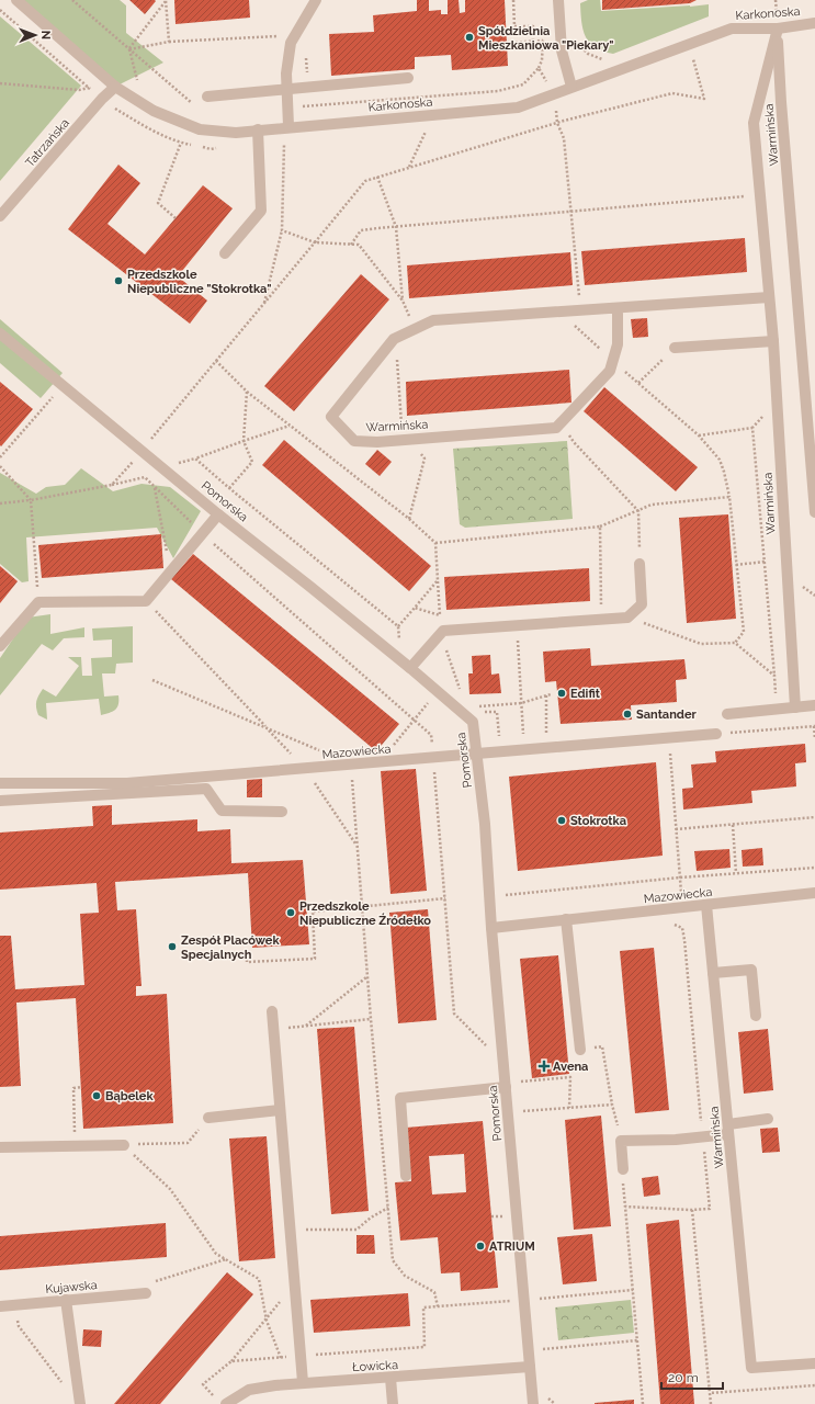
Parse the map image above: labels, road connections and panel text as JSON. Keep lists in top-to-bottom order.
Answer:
{
  "streets": {
    "street": [
      "Karkonoska",
      "Warmińska",
      "Tatrzańska",
      "Pomorska",
      "Mazowiecka",
      "Kujawska",
      "Łowicka"
    ]
  },
  "crossings": [
    ["Karkonoska", "Warmińska"],
    ["Karkonoska", "Tatrzańska"],
    ["Warmińska", "Mazowiecka"],
    ["Pomorska", "Mazowiecka"],
    ["Pomorska", "Łowicka"]
  ],
  "places": {
    "other": [
      "Spółdzielnia Mieszkaniowa \"Piekary\"",
      "Przedszkole Niepubliczne \"Stokrotka\"",
      "Edifit",
      "Santander",
      "Stokrotka",
      "Przedszkole Niepubliczne Źródełko",
      "Zespół Placówek Specjalnych",
      "Bąbelek",
      "ATRIUM"
    ],
    "health": ["Avena"]
  },
  "scale_bar": "20 m",
  "north": "right"
}
